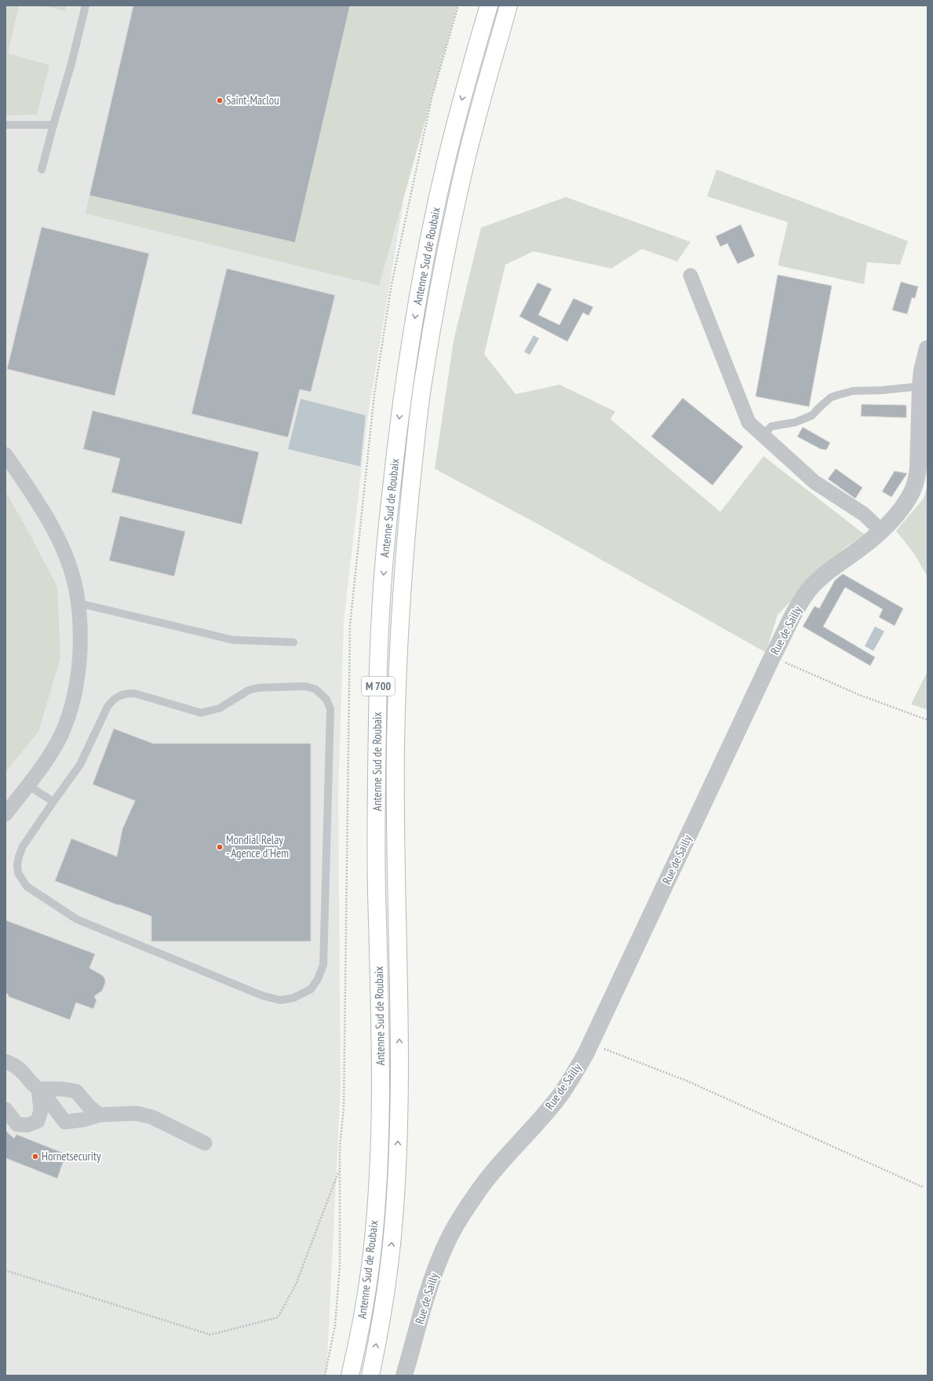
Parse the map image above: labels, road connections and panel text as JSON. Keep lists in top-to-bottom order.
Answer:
{
  "streets": {
    "highway": ["Antenne Sud de Roubaix", "M 700"],
    "street": ["Rue de Sailly"]
  },
  "places": ["Saint-Maclou", "Mondial Relay - Agence d'Hem", "Hornetsecurity"]
}
